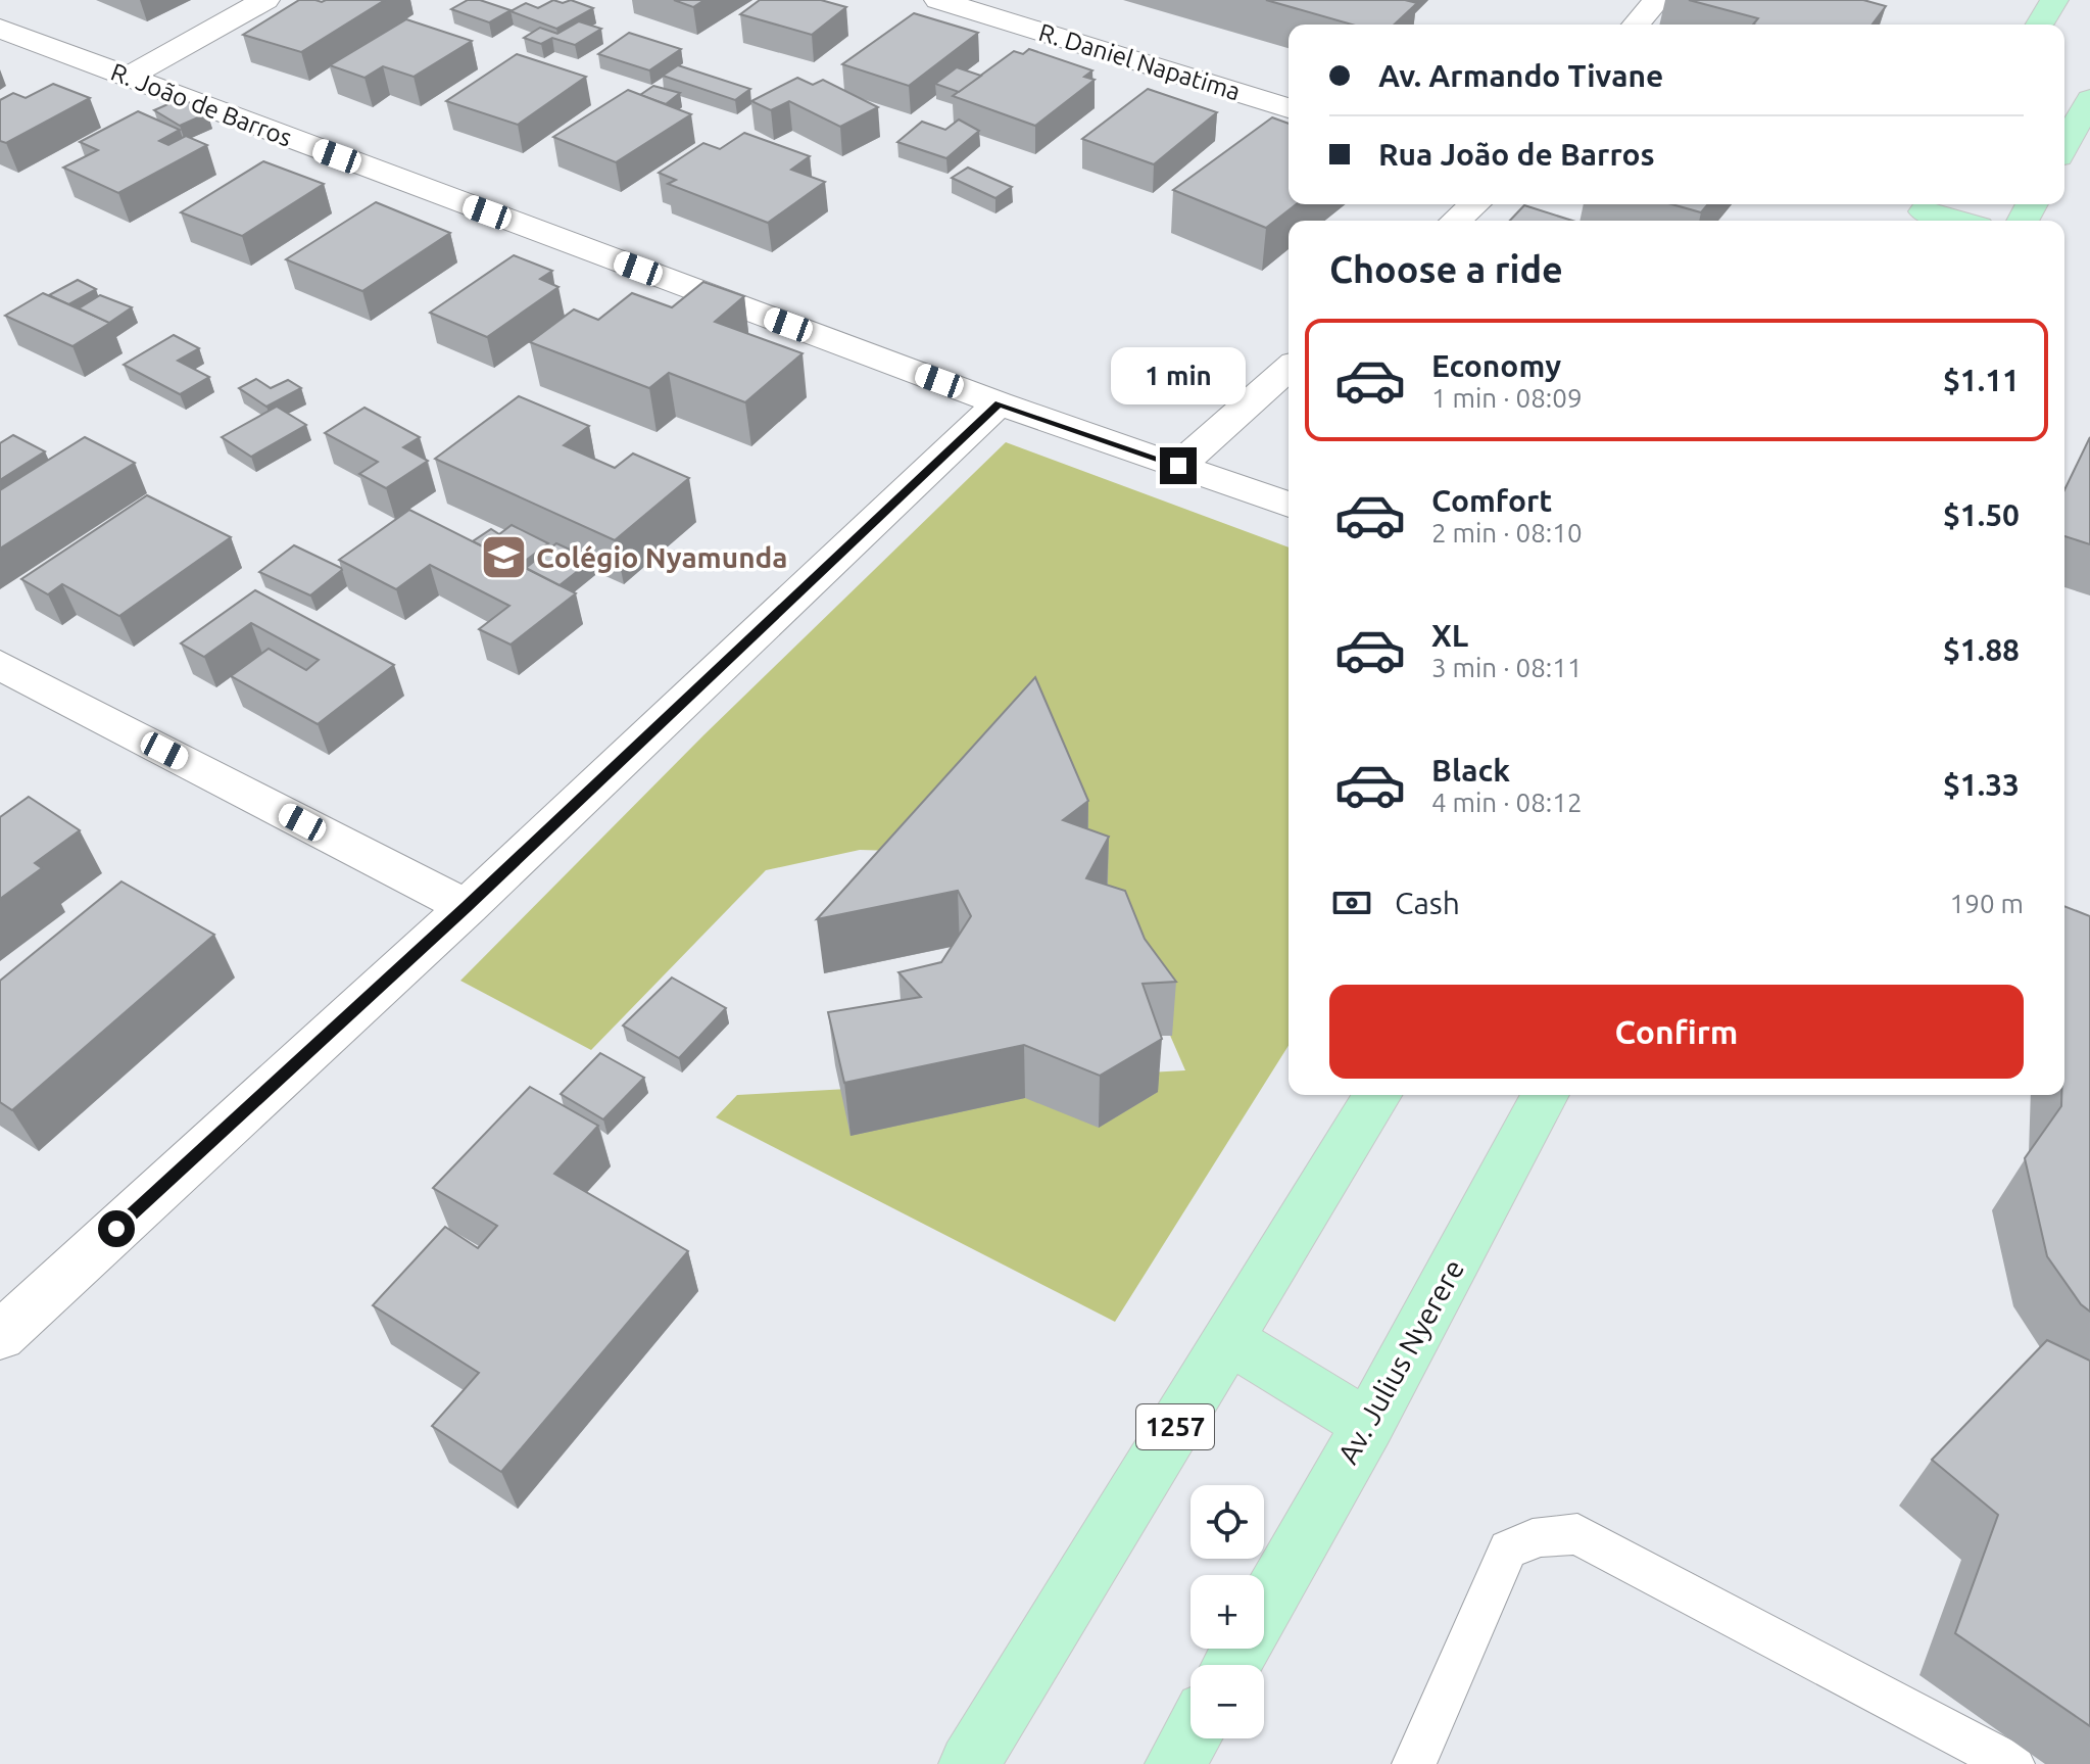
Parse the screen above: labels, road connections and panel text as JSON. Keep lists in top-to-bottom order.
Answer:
{
  "streets": {
    "main road": ["Av. Julius Nyerere", "1257"],
    "street": ["R. Daniel Napatima", "R. João de Barros"]
  },
  "places": {
    "school or university": ["Colégio Nyamunda"]
  },
  "page": {
    "banner": ["Av. Armando Tivane", "Rua João de Barros"],
    "heading": "Choose a ride",
    "list": [
      {
        "name": "Economy",
        "note": "1 min · 08:09",
        "value": "$1.11"
      },
      {
        "name": "Comfort",
        "note": "2 min · 08:10",
        "value": "$1.50"
      },
      {
        "name": "XL",
        "note": "3 min · 08:11",
        "value": "$1.88"
      },
      {
        "name": "Black",
        "note": "4 min · 08:12",
        "value": "$1.33"
      }
    ],
    "bubble": "1 min",
    "pay": ["Cash", "190 m"],
    "buttons": "Confirm",
    "map_buttons": ["+", "−"]
  }
}
